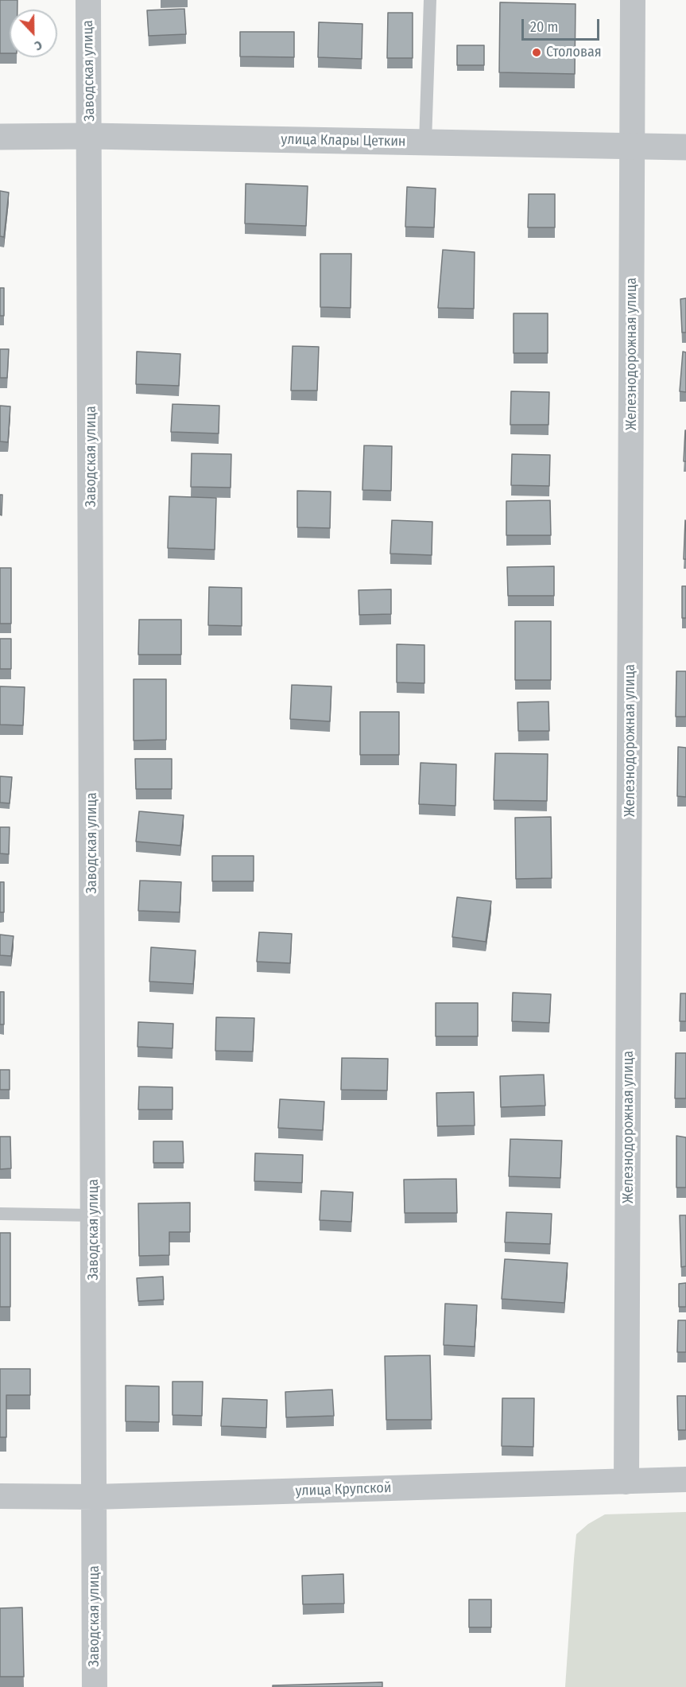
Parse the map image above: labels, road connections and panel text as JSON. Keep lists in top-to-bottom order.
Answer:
{
  "streets": {
    "street": [
      "Заводская улица",
      "улица Клары Цеткин",
      "Железнодорожная улица",
      "улица Крупской"
    ]
  },
  "crossings": [
    ["Заводская улица", "улица Клары Цеткин"],
    ["Заводская улица", "улица Крупской"],
    ["улица Клары Цеткин", "Железнодорожная улица"],
    ["Железнодорожная улица", "улица Крупской"]
  ],
  "places": ["Столовая"],
  "scale_bar": "20 m",
  "north": "bottom"
}
